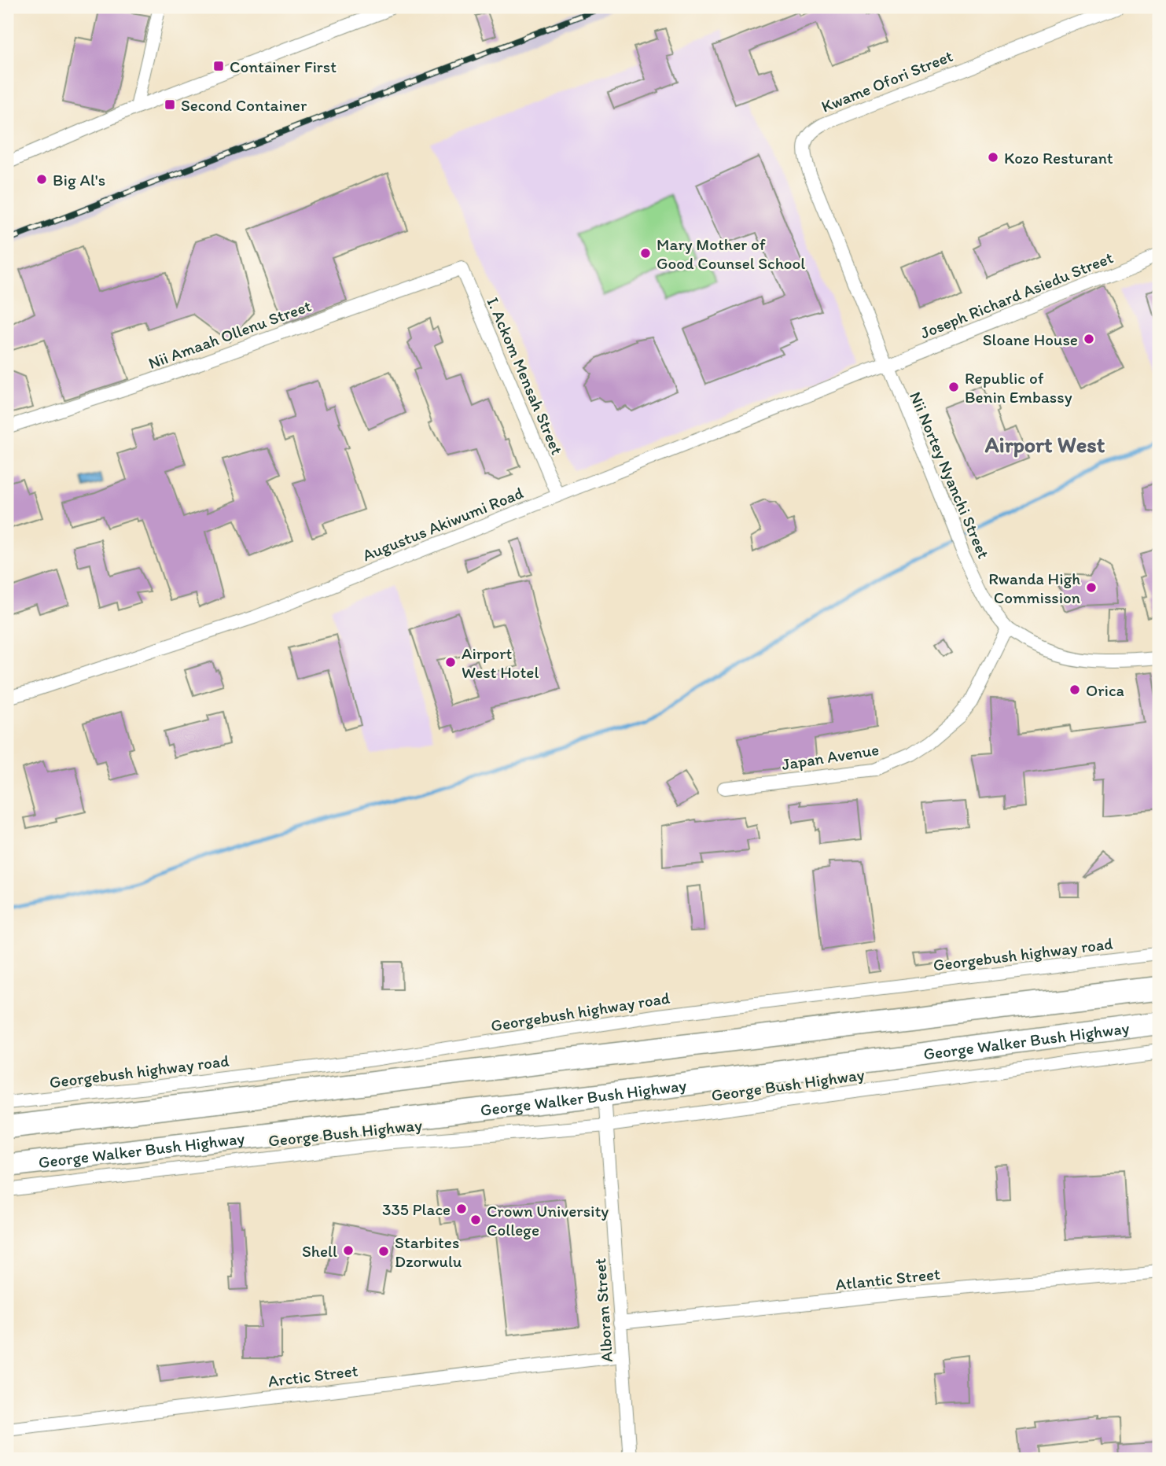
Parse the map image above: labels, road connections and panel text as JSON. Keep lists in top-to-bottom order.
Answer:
{
  "streets": {
    "highway": ["George Walker Bush Highway"],
    "street": [
      "Kwame Ofori Street",
      "Joseph Richard Asiedu Street",
      "Nii Amaah Ollenu Street",
      "I. Ackom Mensah Street",
      "Nii Nortey Nyanchi Street",
      "Augustus Akiwumi Road",
      "Japan Avenue",
      "Georgebush highway road",
      "George Bush Highway",
      "Atlantic Street",
      "Alboran Street",
      "Arctic Street"
    ]
  },
  "crossings": [
    ["Kwame Ofori Street", "Joseph Richard Asiedu Street"],
    ["Kwame Ofori Street", "Nii Nortey Nyanchi Street"],
    ["Kwame Ofori Street", "Augustus Akiwumi Road"],
    ["Joseph Richard Asiedu Street", "Nii Nortey Nyanchi Street"],
    ["Joseph Richard Asiedu Street", "Augustus Akiwumi Road"],
    ["Nii Amaah Ollenu Street", "I. Ackom Mensah Street"],
    ["I. Ackom Mensah Street", "Augustus Akiwumi Road"],
    ["Nii Nortey Nyanchi Street", "Augustus Akiwumi Road"],
    ["Nii Nortey Nyanchi Street", "Japan Avenue"],
    ["George Walker Bush Highway", "George Bush Highway"],
    ["George Walker Bush Highway", "Alboran Street"],
    ["George Bush Highway", "Alboran Street"],
    ["Atlantic Street", "Alboran Street"],
    ["Alboran Street", "Arctic Street"]
  ],
  "districts": ["Airport West"],
  "places": {
    "transit": ["Container First", "Second Container"],
    "other": [
      "Kozo Resturant",
      "Big Al's",
      "Mary Mother of Good Counsel School",
      "Sloane House",
      "Republic of Benin Embassy",
      "Rwanda High Commission",
      "Airport West Hotel",
      "Orica",
      "335 Place",
      "Crown University College",
      "Shell",
      "Starbites Dzorwulu"
    ]
  }
}
